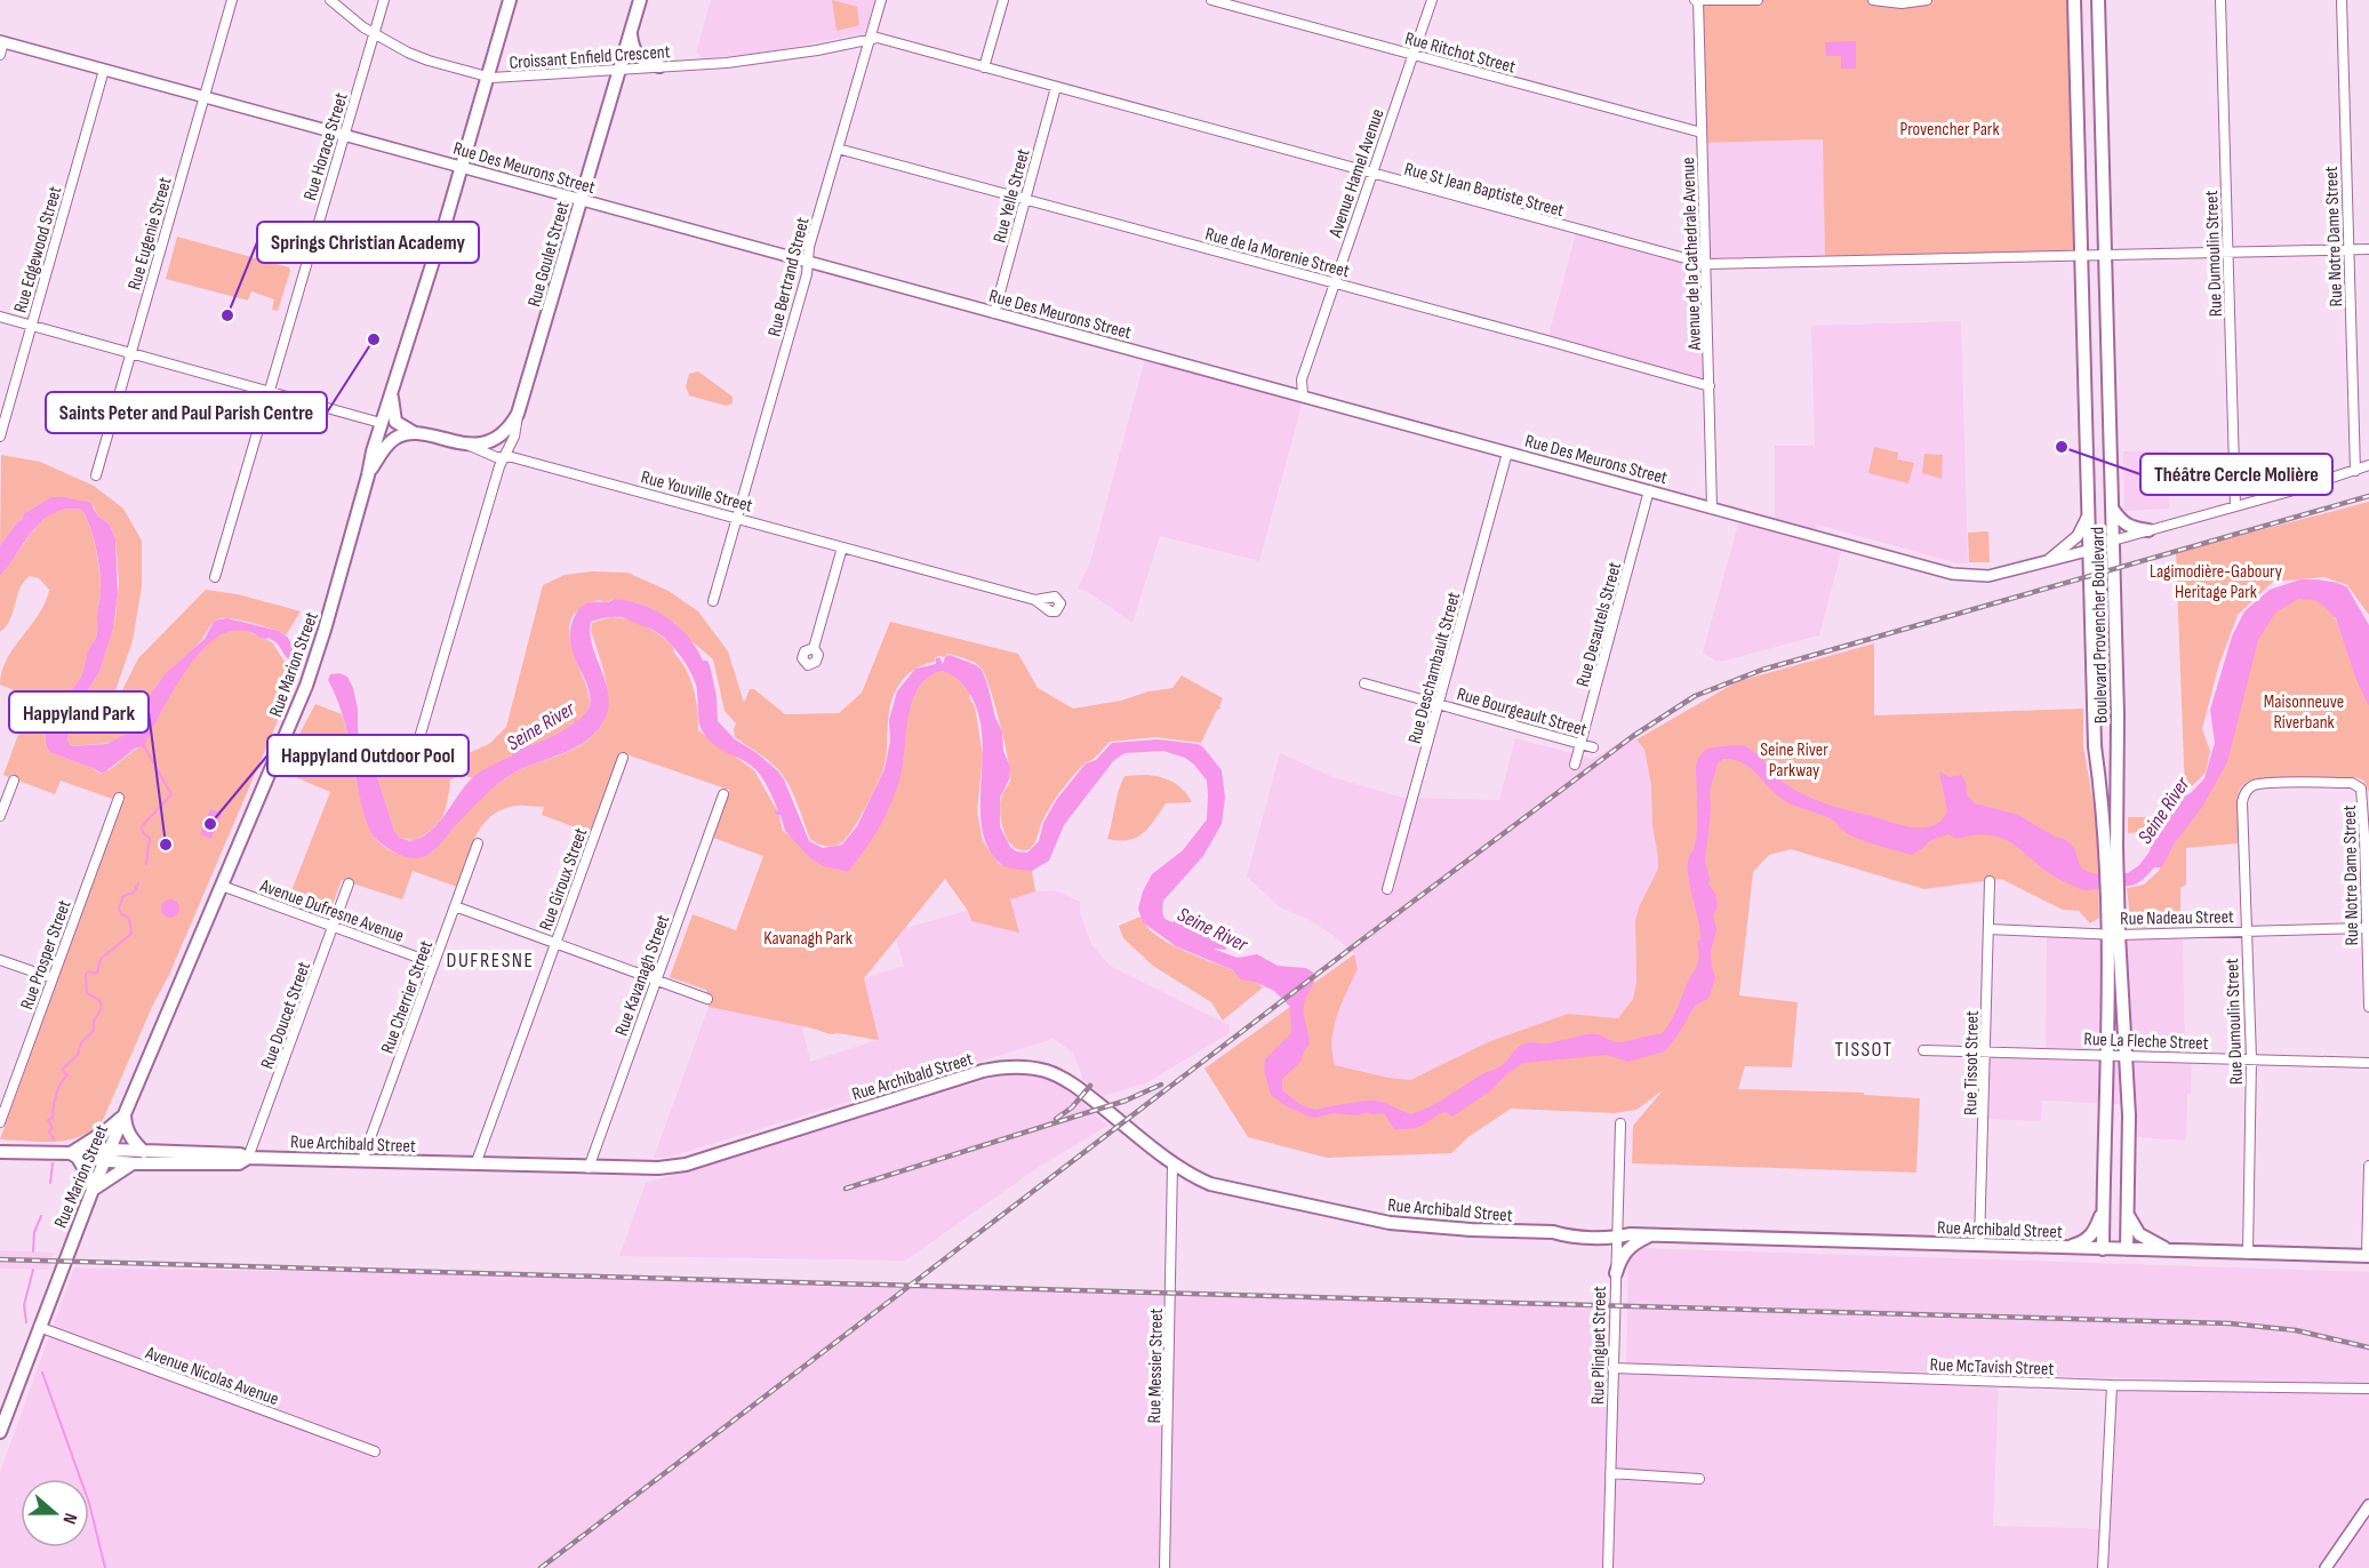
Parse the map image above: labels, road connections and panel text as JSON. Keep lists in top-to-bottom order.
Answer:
{
  "streets": {
    "main road": [
      "Rue Des Meurons Street",
      "Rue Goulet Street",
      "Rue Youville Street",
      "Boulevard Provencher Boulevard",
      "Rue Marion Street",
      "Rue Archibald Street"
    ],
    "street": [
      "Rue Ritchot Street",
      "Croissant Enfield Crescent",
      "Rue Horace Street",
      "Avenue Hamel Avenue",
      "Rue St Jean Baptiste Street",
      "Rue Yelle Street",
      "Rue Eugenie Street",
      "Rue Notre Dame Street",
      "Rue Edgewood Street",
      "Rue de la Morenie Street",
      "Avenue de la Cathedrale Avenue",
      "Rue Dumoulin Street",
      "Rue Bertrand Street",
      "Rue Desautels Street",
      "Rue Deschambault Street",
      "Rue Bourgeault Street",
      "Rue Giroux Street",
      "Avenue Dufresne Avenue",
      "Rue Nadeau Street",
      "Rue Prosper Street",
      "Rue Kavanagh Street",
      "Rue Cherrier Street",
      "Rue Doucet Street",
      "Rue La Fleche Street",
      "Rue Tissot Street",
      "Rue Plinguet Street",
      "Rue Messier Street",
      "Rue McTavish Street",
      "Avenue Nicolas Avenue"
    ]
  },
  "crossings": [
    ["Rue Ritchot Street", "Avenue Hamel Avenue"],
    ["Rue Ritchot Street", "Avenue de la Cathedrale Avenue"],
    ["Croissant Enfield Crescent", "Rue Horace Street"],
    ["Croissant Enfield Crescent", "Rue St Jean Baptiste Street"],
    ["Croissant Enfield Crescent", "Rue Goulet Street"],
    ["Croissant Enfield Crescent", "Rue Bertrand Street"],
    ["Croissant Enfield Crescent", "Rue Marion Street"],
    ["Rue Horace Street", "Rue Des Meurons Street"],
    ["Rue Des Meurons Street", "Avenue Hamel Avenue"],
    ["Rue Des Meurons Street", "Rue Yelle Street"],
    ["Rue Des Meurons Street", "Rue Eugenie Street"],
    ["Rue Des Meurons Street", "Rue Edgewood Street"],
    ["Rue Des Meurons Street", "Rue Goulet Street"],
    ["Rue Des Meurons Street", "Avenue de la Cathedrale Avenue"],
    ["Rue Des Meurons Street", "Rue Bertrand Street"],
    ["Rue Des Meurons Street", "Rue Desautels Street"],
    ["Rue Des Meurons Street", "Boulevard Provencher Boulevard"],
    ["Rue Des Meurons Street", "Rue Marion Street"],
    ["Rue Des Meurons Street", "Rue Deschambault Street"],
    ["Avenue Hamel Avenue", "Rue St Jean Baptiste Street"],
    ["Avenue Hamel Avenue", "Rue de la Morenie Street"],
    ["Rue St Jean Baptiste Street", "Rue Yelle Street"],
    ["Rue St Jean Baptiste Street", "Rue Notre Dame Street"],
    ["Rue St Jean Baptiste Street", "Avenue de la Cathedrale Avenue"],
    ["Rue St Jean Baptiste Street", "Rue Dumoulin Street"],
    ["Rue St Jean Baptiste Street", "Rue Bertrand Street"],
    ["Rue St Jean Baptiste Street", "Boulevard Provencher Boulevard"],
    ["Rue Yelle Street", "Rue de la Morenie Street"],
    ["Rue Notre Dame Street", "Rue Dumoulin Street"],
    ["Rue Notre Dame Street", "Rue Nadeau Street"],
    ["Rue de la Morenie Street", "Avenue de la Cathedrale Avenue"],
    ["Rue de la Morenie Street", "Rue Bertrand Street"],
    ["Rue Goulet Street", "Rue Youville Street"],
    ["Rue Dumoulin Street", "Rue Nadeau Street"],
    ["Rue Dumoulin Street", "Rue La Fleche Street"],
    ["Rue Dumoulin Street", "Rue Archibald Street"],
    ["Rue Bertrand Street", "Rue Youville Street"],
    ["Rue Desautels Street", "Rue Bourgeault Street"],
    ["Boulevard Provencher Boulevard", "Rue Nadeau Street"],
    ["Boulevard Provencher Boulevard", "Rue La Fleche Street"],
    ["Boulevard Provencher Boulevard", "Rue Archibald Street"],
    ["Rue Marion Street", "Avenue Dufresne Avenue"],
    ["Rue Marion Street", "Rue Archibald Street"],
    ["Rue Marion Street", "Avenue Nicolas Avenue"],
    ["Rue Deschambault Street", "Rue Bourgeault Street"],
    ["Rue Giroux Street", "Rue Archibald Street"],
    ["Avenue Dufresne Avenue", "Rue Cherrier Street"],
    ["Avenue Dufresne Avenue", "Rue Doucet Street"],
    ["Rue Nadeau Street", "Rue Tissot Street"],
    ["Rue Kavanagh Street", "Rue Archibald Street"],
    ["Rue Cherrier Street", "Rue Archibald Street"],
    ["Rue Doucet Street", "Rue Archibald Street"],
    ["Rue La Fleche Street", "Rue Tissot Street"],
    ["Rue Tissot Street", "Rue Archibald Street"],
    ["Rue Archibald Street", "Rue Plinguet Street"],
    ["Rue Archibald Street", "Rue Messier Street"],
    ["Rue Plinguet Street", "Rue McTavish Street"]
  ],
  "districts": ["DUFRESNE", "TISSOT"],
  "water": ["Seine River"],
  "parks": [
    "Provencher Park",
    "Lagimodière-Gaboury Heritage Park",
    "Maisonneuve Riverbank",
    "Seine River Parkway",
    "Kavanagh Park"
  ],
  "places": [
    "Springs Christian Academy",
    "Saints Peter and Paul Parish Centre",
    "Théâtre Cercle Molière",
    "Happyland Outdoor Pool",
    "Happyland Park"
  ],
  "north": "right"
}
